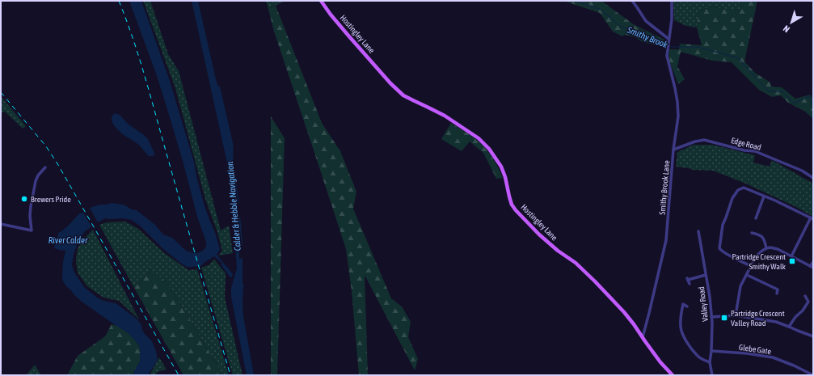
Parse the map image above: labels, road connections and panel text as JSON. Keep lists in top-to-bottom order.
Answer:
{
  "streets": {
    "main road": ["Hostingley Lane"],
    "street": [
      "Edge Road",
      "Smithy Brook Lane",
      "Valley Road",
      "Glebe Gate"
    ]
  },
  "crossings": [
    ["Hostingley Lane", "Smithy Brook Lane"],
    ["Edge Road", "Smithy Brook Lane"],
    ["Valley Road", "Glebe Gate"]
  ],
  "water": ["Smithy Brook", "Calder & Hebble Navigation", "River Calder"],
  "places": {
    "other": ["Brewers Pride"],
    "transit": ["Partridge Crescent Smithy Walk", "Partridge Crescent Valley Road"]
  },
  "north": "bottom left"
}
